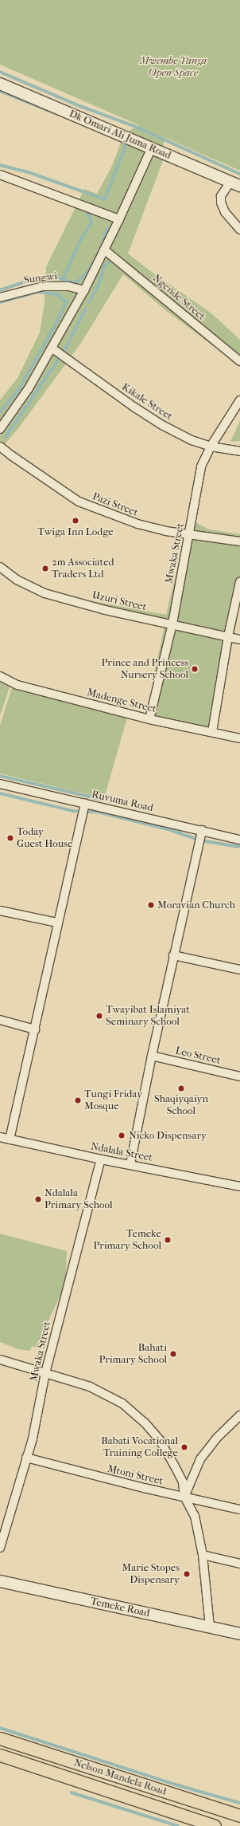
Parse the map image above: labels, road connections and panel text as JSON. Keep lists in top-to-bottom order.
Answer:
{
  "streets": {
    "main road": ["Nelson Mandela Road"],
    "street": [
      "Dk Omari Ali Juma Road",
      "Sungwi",
      "Ngende Street",
      "Kikale Street",
      "Pazi Street",
      "Mwaka Street",
      "Uzuri Street",
      "Madenge Street",
      "Ruvuma Road",
      "Leo Street",
      "Ndalala Street",
      "Mtoni Street",
      "Temeke Road"
    ]
  },
  "crossings": [
    ["Kikale Street", "Mwaka Street"],
    ["Pazi Street", "Mwaka Street"],
    ["Mwaka Street", "Uzuri Street"],
    ["Mwaka Street", "Madenge Street"],
    ["Mwaka Street", "Ndalala Street"],
    ["Mwaka Street", "Mtoni Street"]
  ],
  "parks": ["Mwembe Yanga Open Space"],
  "places": [
    "Twiga Inn Lodge",
    "2m Associated Traders Ltd",
    "Prince and Princess Nursery School",
    "Today Guest House",
    "Moravian Church",
    "Twayibat Islamiyat Seminary School",
    "Shaqiyqaiyn School",
    "Tungi Friday Mosque",
    "Nicko Dispensary",
    "Ndalala Primary School",
    "Temeke Primary School",
    "Bahati Primary School",
    "Babati Vocational Training College",
    "Marie Stopes Dispensary"
  ]
}
